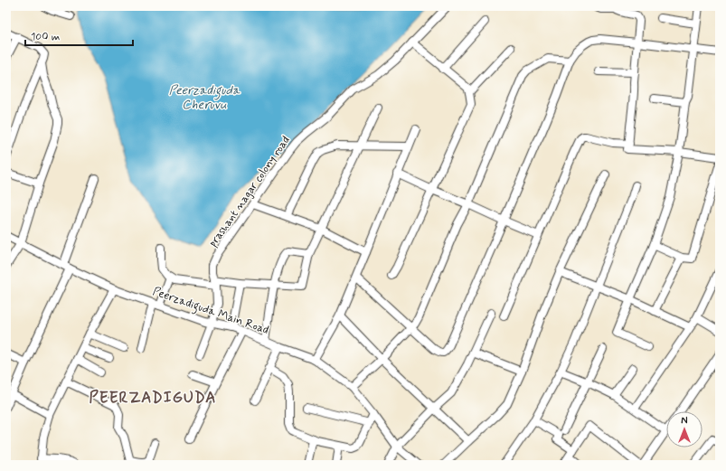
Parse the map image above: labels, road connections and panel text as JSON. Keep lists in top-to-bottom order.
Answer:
{
  "streets": {
    "street": ["prashant nagar colony road", "Peerzadiguda Main Road"]
  },
  "crossings": [
    ["prashant nagar colony road", "Peerzadiguda Main Road"]
  ],
  "districts": ["PEERZADIGUDA"],
  "water": ["Peerzadiguda Cheruvu"],
  "scale_bar": "100 m",
  "north": "top"
}
